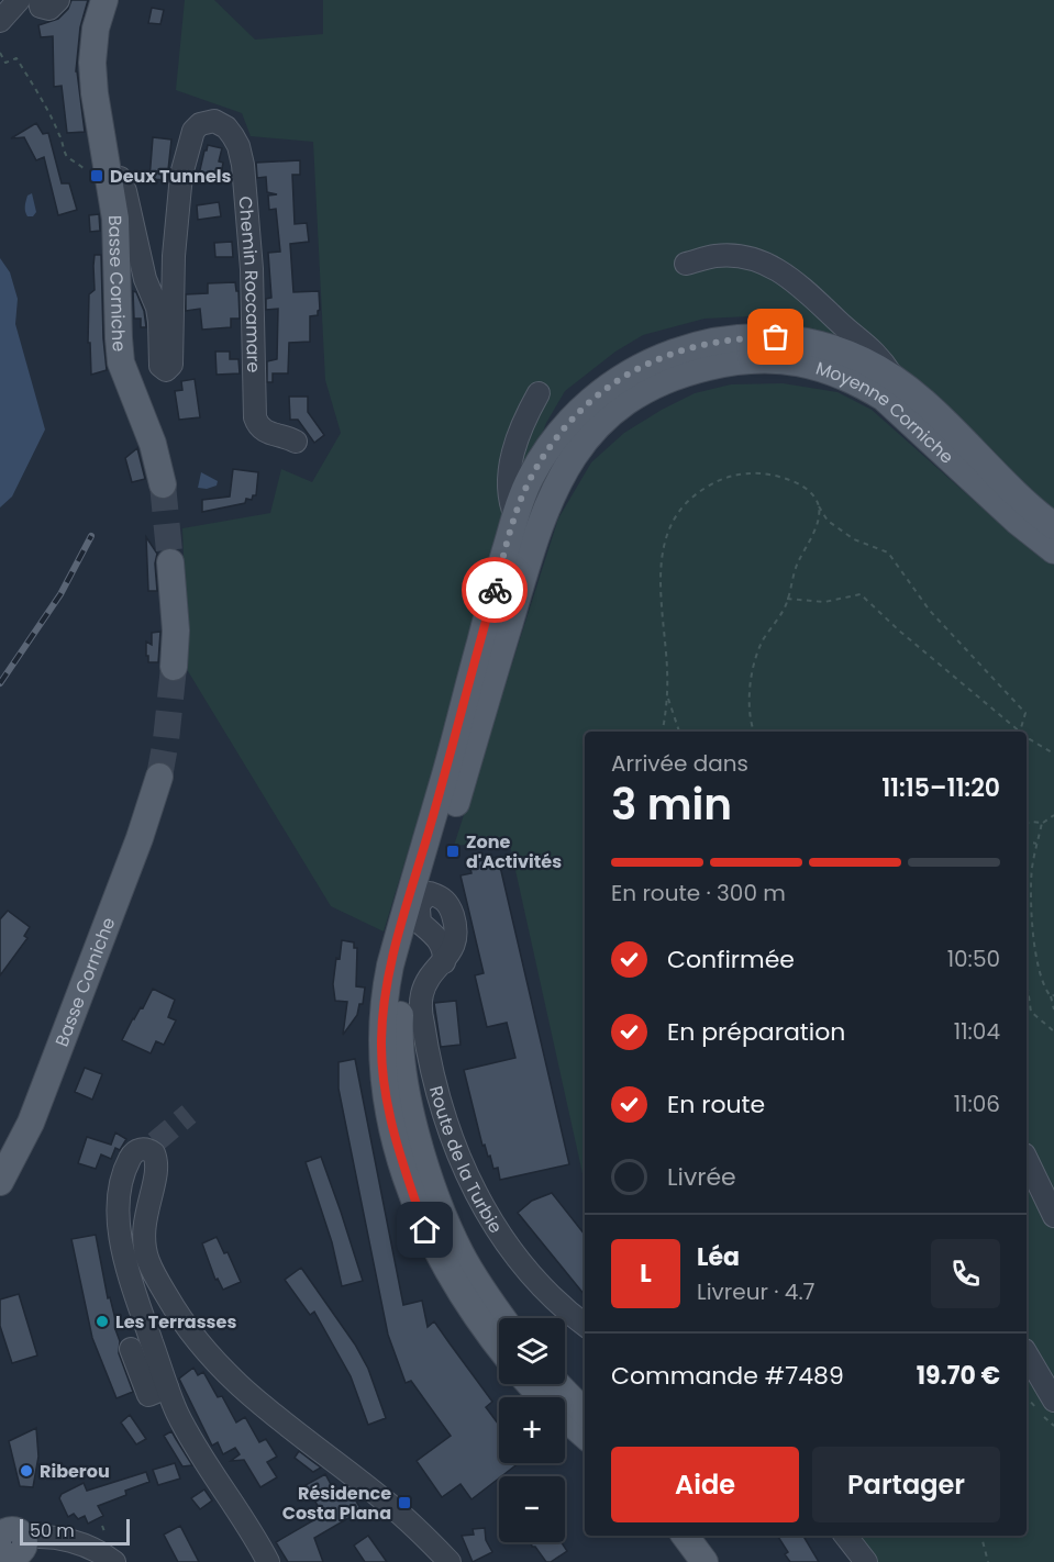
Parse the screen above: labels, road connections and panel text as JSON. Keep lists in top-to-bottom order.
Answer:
{
  "streets": {
    "main road": ["Basse Corniche", "Moyenne Corniche"],
    "street": ["Chemin Roccamare", "Route de la Turbie"]
  },
  "crossings": [
    ["Basse Corniche", "Chemin Roccamare"],
    ["Moyenne Corniche", "Route de la Turbie"]
  ],
  "places": {
    "transit": ["Deux Tunnels", "Zone d'Activités", "Résidence Costa Plana"],
    "other": ["Les Terrasses", "Riberou"]
  },
  "scale_bar": "50 m",
  "page": {
    "heading": ["3 min", "Arrivée dans", "11:15–11:20"],
    "panel": [
      "Léa",
      "Livreur · 4.7",
      "Commande #7489",
      "19.70 €"
    ],
    "bar": "En route · 300 m",
    "list": [
      ["Confirmée", "10:50"],
      ["En préparation", "11:04"],
      ["En route", "11:06"],
      "Livrée"
    ],
    "round": "L",
    "map_buttons": ["+", "−"],
    "buttons": ["Aide", "Partager"],
    "scale": "50 m"
  }
}
